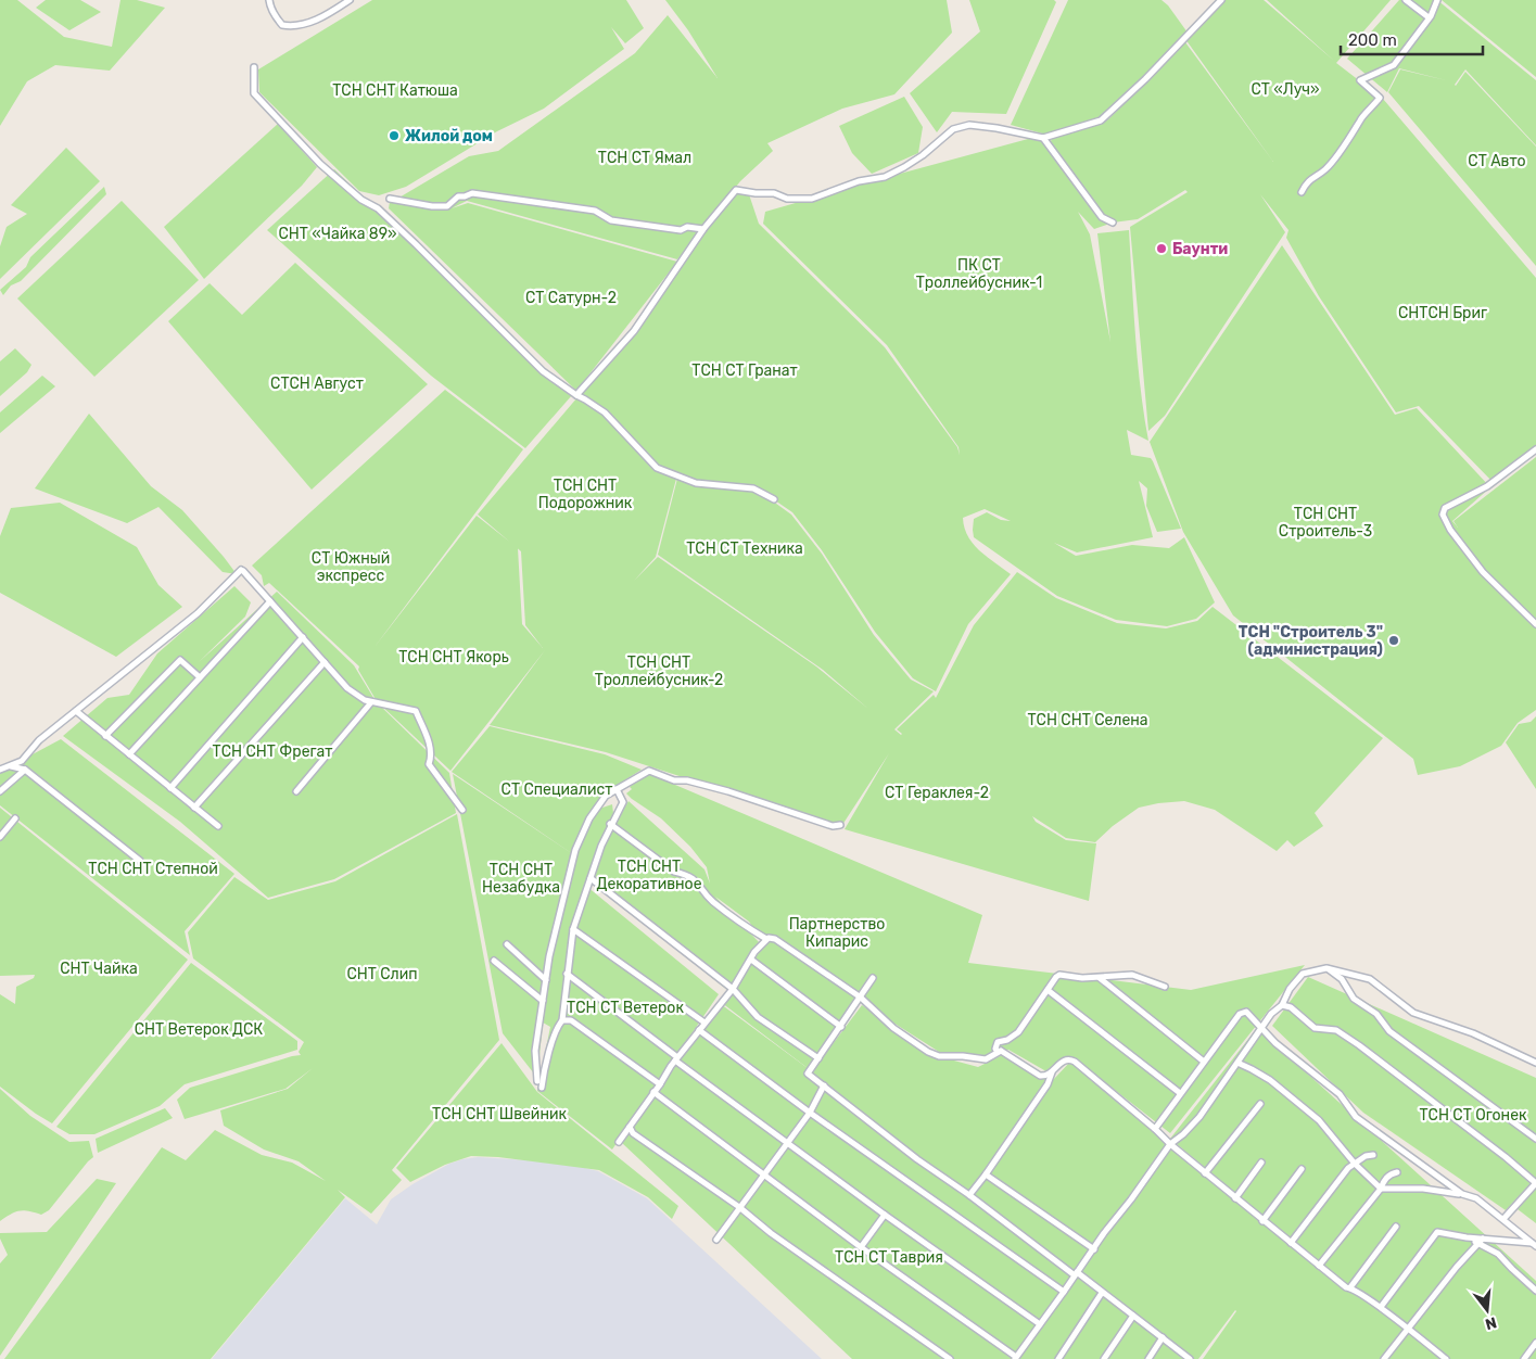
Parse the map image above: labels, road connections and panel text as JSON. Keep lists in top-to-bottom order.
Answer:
{
  "parks": [
    "СТ «Луч»",
    "ТСН СНТ Катюша",
    "ТСН СТ Ямал",
    "СТ Авто",
    "СНТ «Чайка 89»",
    "ПК СТ Троллейбусник-1",
    "СТ Сатурн-2",
    "СНТСН Бриг",
    "ТСН СТ Гранат",
    "СТСН Август",
    "ТСН СНТ Подорожник",
    "ТСН СНТ Строитель-3",
    "ТСН СТ Техника",
    "СТ Южный экспресс",
    "ТСН СНТ Якорь",
    "ТСН СНТ Троллейбусник-2",
    "ТСН СНТ Селена",
    "ТСН СНТ Фрегат",
    "СТ Специалист",
    "СТ Гераклея-2",
    "ТСН СНТ Декоративное",
    "ТСН СНТ Степной",
    "ТСН СНТ Незабудка",
    "Партнерство Кипарис",
    "СНТ Чайка",
    "СНТ Слип",
    "ТСН СТ Ветерок",
    "СНТ Ветерок ДСК",
    "ТСН СНТ Швейник",
    "ТСН СТ Огонек",
    "ТСН СТ Таврия"
  ],
  "places": ["Жилой дом", "Баунти", "ТСН \"Строитель 3\" (администрация)"],
  "scale_bar": "200 m",
  "north": "bottom"
}
